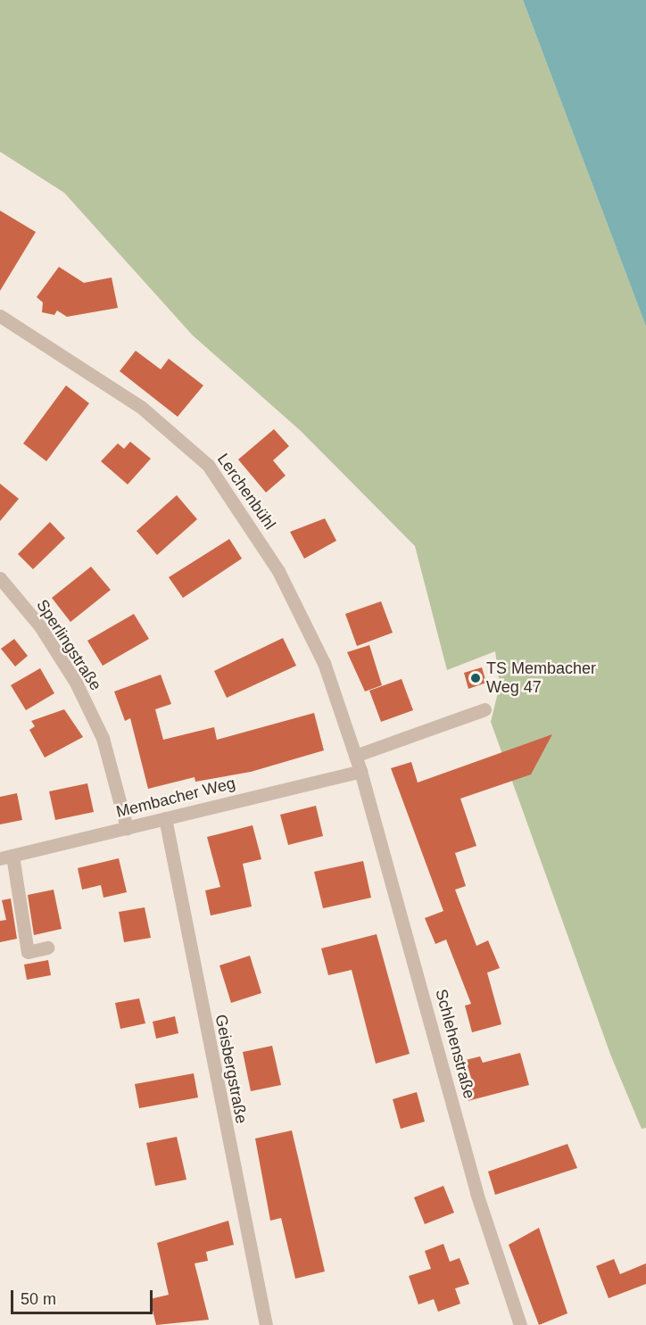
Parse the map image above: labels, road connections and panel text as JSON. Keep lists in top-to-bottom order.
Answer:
{
  "streets": {
    "street": [
      "Lerchenbühl",
      "Sperlingstraße",
      "Membacher Weg",
      "Schlehenstraße",
      "Geisbergstraße"
    ]
  },
  "crossings": [
    ["Lerchenbühl", "Membacher Weg"],
    ["Lerchenbühl", "Schlehenstraße"],
    ["Sperlingstraße", "Membacher Weg"],
    ["Membacher Weg", "Schlehenstraße"],
    ["Membacher Weg", "Geisbergstraße"]
  ],
  "places": ["TS Membacher Weg 47"],
  "scale_bar": "50 m"
}
